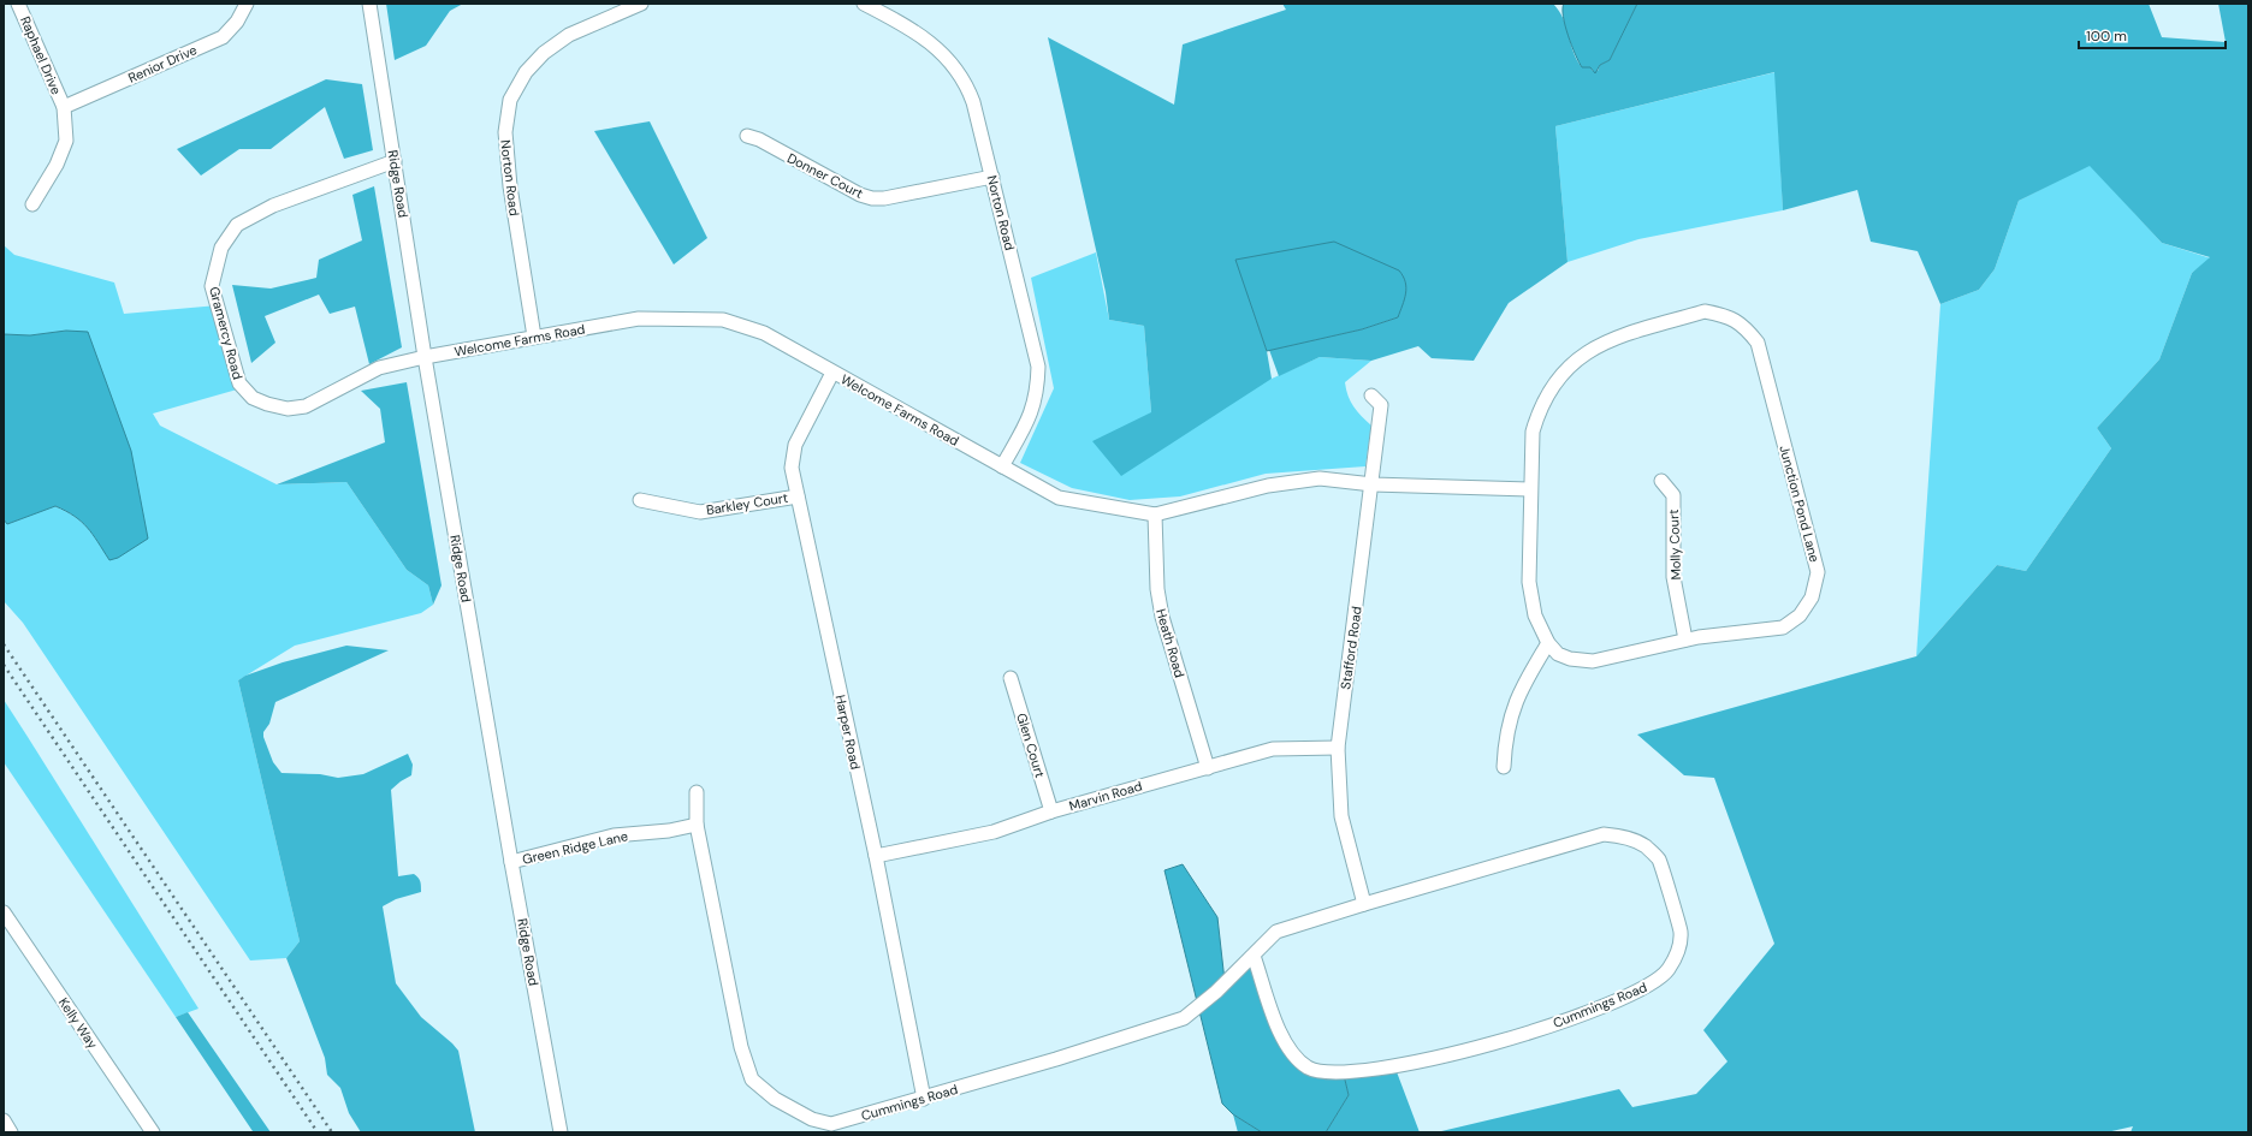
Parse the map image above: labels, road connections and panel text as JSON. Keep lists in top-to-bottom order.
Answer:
{
  "streets": {
    "street": [
      "Raphael Drive",
      "Renior Drive",
      "Donner Court",
      "Norton Road",
      "Ridge Road",
      "Gramercy Road",
      "Welcome Farms Road",
      "Barkley Court",
      "Junction Pond Lane",
      "Molly Court",
      "Heath Road",
      "Stafford Road",
      "Harper Road",
      "Glen Court",
      "Marvin Road",
      "Green Ridge Lane",
      "Cummings Road",
      "Kelly Way"
    ]
  },
  "crossings": [
    ["Raphael Drive", "Renior Drive"],
    ["Donner Court", "Norton Road"],
    ["Norton Road", "Welcome Farms Road"],
    ["Ridge Road", "Gramercy Road"],
    ["Ridge Road", "Welcome Farms Road"],
    ["Ridge Road", "Green Ridge Lane"],
    ["Gramercy Road", "Welcome Farms Road"],
    ["Welcome Farms Road", "Heath Road"],
    ["Welcome Farms Road", "Stafford Road"],
    ["Welcome Farms Road", "Harper Road"],
    ["Barkley Court", "Harper Road"],
    ["Junction Pond Lane", "Molly Court"],
    ["Heath Road", "Marvin Road"],
    ["Stafford Road", "Marvin Road"],
    ["Stafford Road", "Cummings Road"],
    ["Harper Road", "Marvin Road"],
    ["Harper Road", "Cummings Road"],
    ["Glen Court", "Marvin Road"],
    ["Green Ridge Lane", "Cummings Road"]
  ],
  "scale_bar": "100 m"
}
